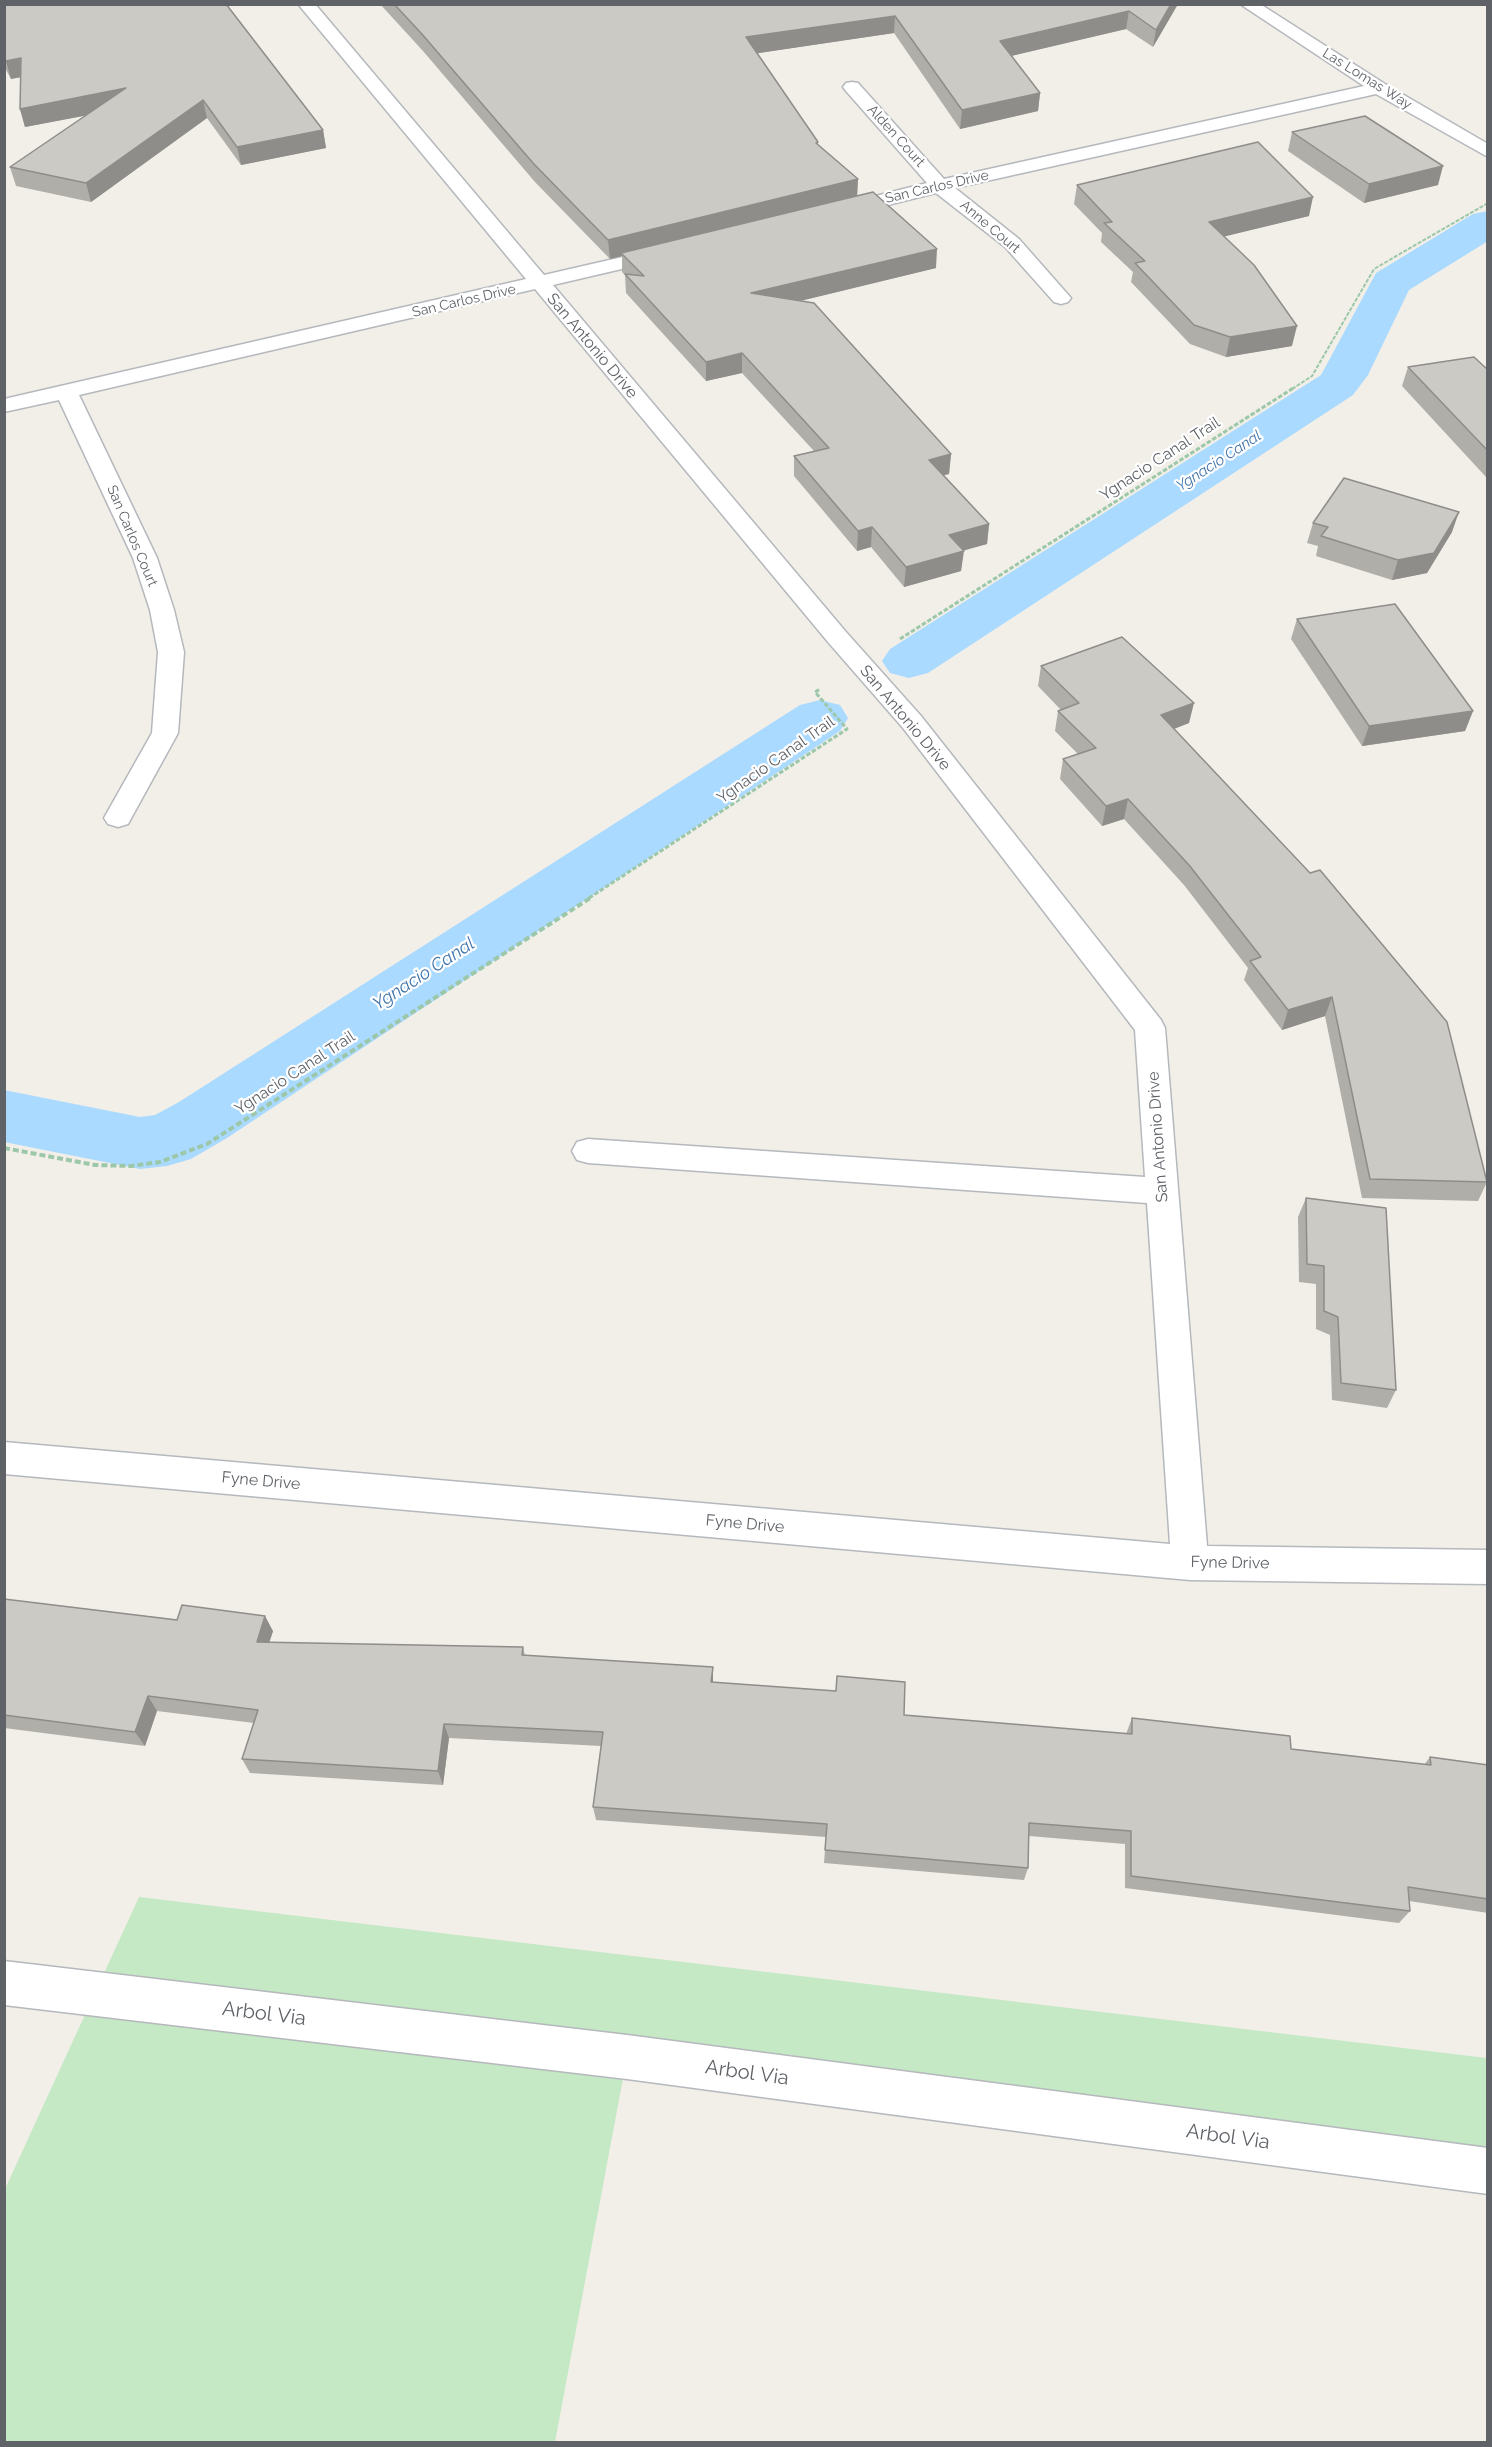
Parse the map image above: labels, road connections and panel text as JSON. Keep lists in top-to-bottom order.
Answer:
{
  "streets": {
    "street": [
      "Las Lomas Way",
      "Alden Court",
      "San Carlos Drive",
      "Anne Court",
      "San Antonio Drive",
      "San Carlos Court",
      "Fyne Drive",
      "Arbol Via"
    ],
    "path": ["Ygnacio Canal Trail"]
  },
  "crossings": [
    ["Las Lomas Way", "San Carlos Drive"],
    ["Alden Court", "San Carlos Drive"],
    ["Alden Court", "Anne Court"],
    ["San Carlos Drive", "Anne Court"],
    ["San Carlos Drive", "San Antonio Drive"],
    ["San Carlos Drive", "San Carlos Court"],
    ["San Antonio Drive", "Ygnacio Canal Trail"],
    ["San Antonio Drive", "Fyne Drive"]
  ],
  "water": ["Ygnacio Canal"]
}
